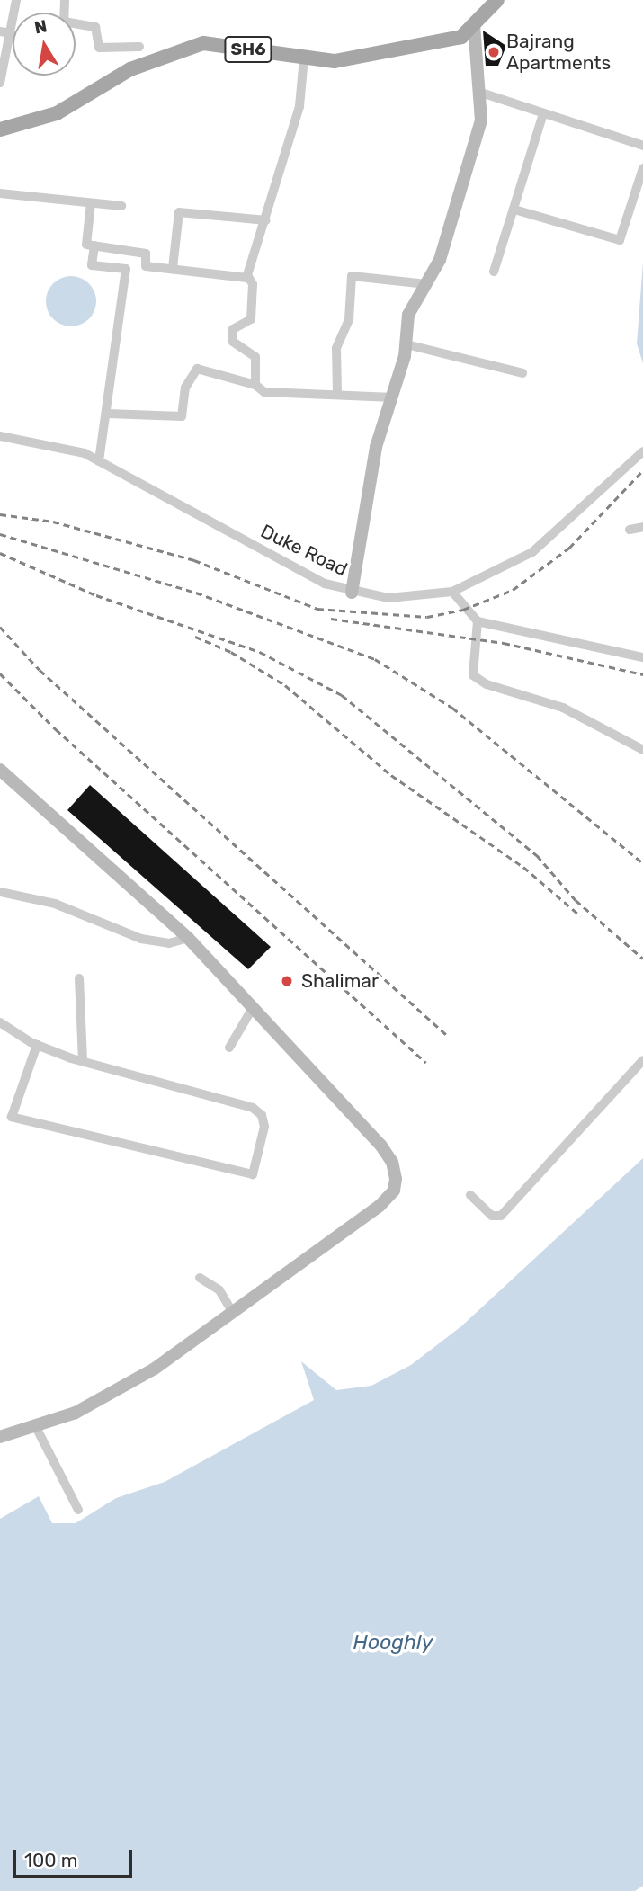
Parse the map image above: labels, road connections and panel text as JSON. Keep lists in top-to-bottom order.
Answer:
{
  "streets": {
    "main road": ["SH6"],
    "street": ["Duke Road"]
  },
  "water": ["Hooghly"],
  "places": ["Bajrang Apartments", "Shalimar"],
  "scale_bar": "100 m",
  "north": "top"
}
